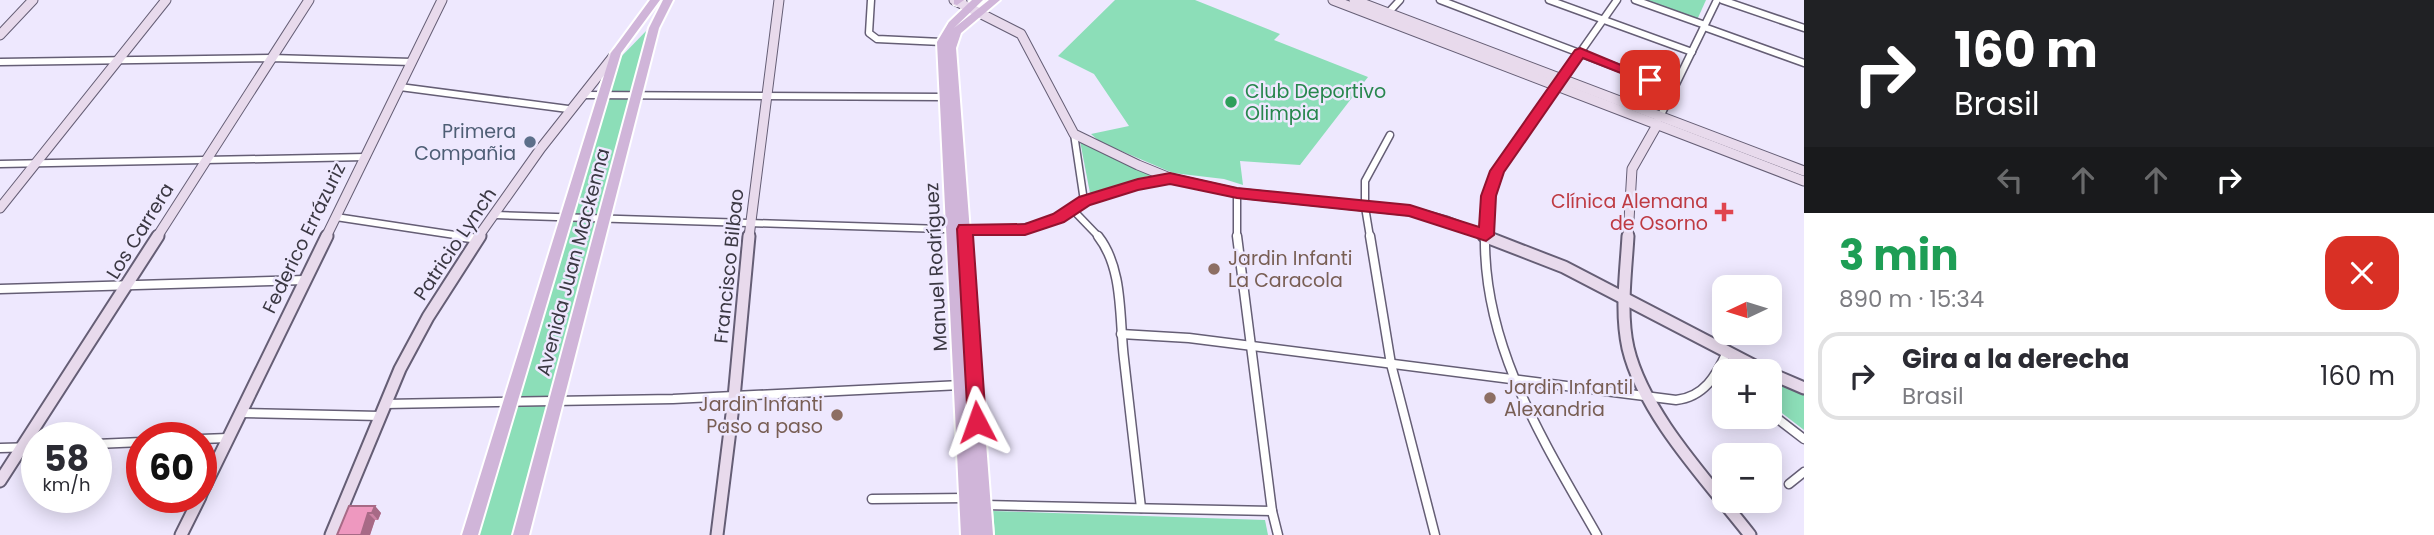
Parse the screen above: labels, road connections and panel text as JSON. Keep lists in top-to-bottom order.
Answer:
{
  "streets": {
    "main road": ["Patricio Lynch", "Avenida Juan Mackenna", "Manuel Rodríguez"],
    "street": ["Los Carrera", "Federico Errázuriz", "Francisco Bilbao"]
  },
  "crossings": [
    ["Patricio Lynch", "Avenida Juan Mackenna"]
  ],
  "places": {
    "other": [
      "Club Deportivo Olimpia",
      "Primera Compañia",
      "Jardin Infanti La Caracola",
      "Jardin Infantil Alexandria",
      "Jardin Infanti Paso a paso"
    ],
    "health": ["Clínica Alemana de Osorno"]
  },
  "north": "left",
  "page": {
    "turn": ["160 m", "Brasil"],
    "heading": ["3 min", "890 m · 15:34"],
    "map_buttons": ["+", "−"],
    "list": [
      {
        "name": "Gira a la derecha",
        "note": "Brasil",
        "value": "160 m"
      }
    ],
    "speed": "58 km/h",
    "limit": "60"
  }
}
